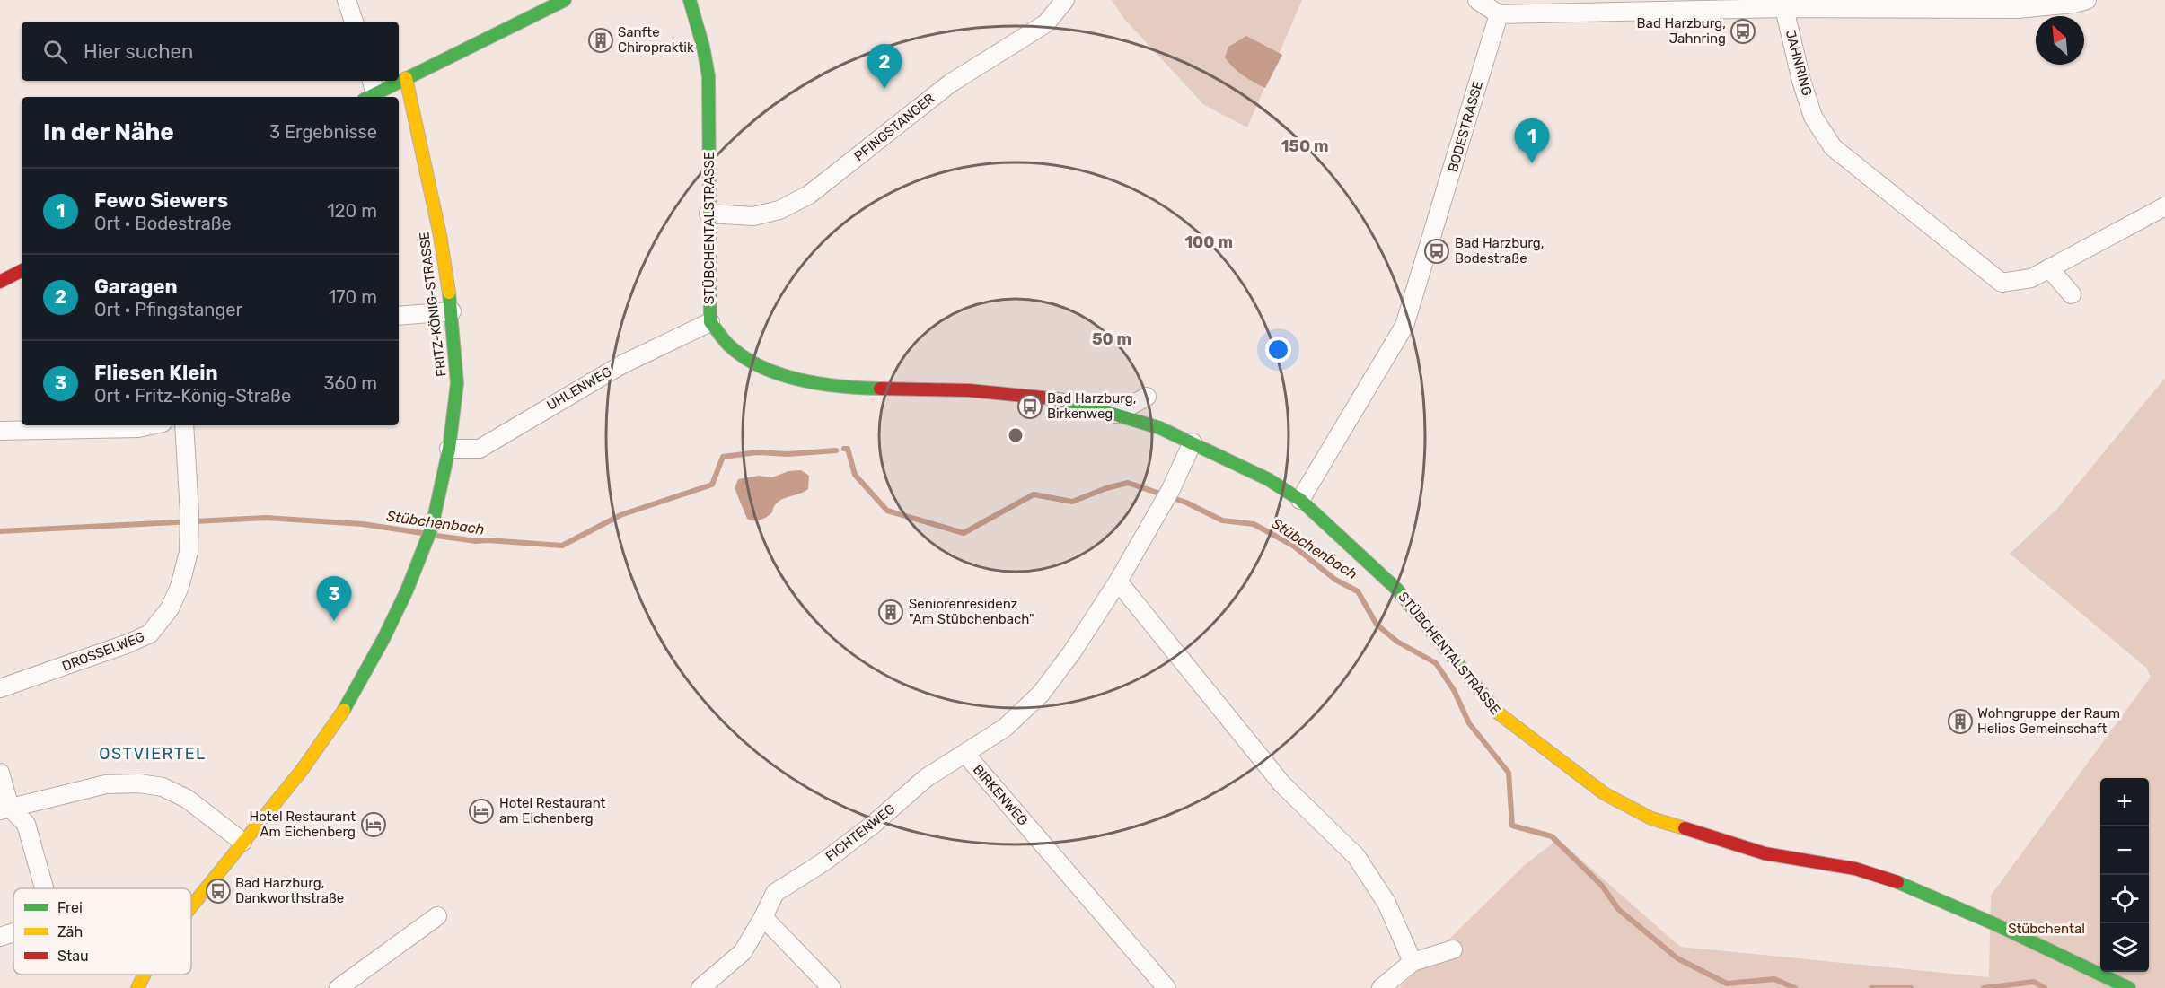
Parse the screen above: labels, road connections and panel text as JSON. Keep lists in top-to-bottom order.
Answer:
{
  "streets": {
    "street": [
      "JAHNRING",
      "BODESTRASSE",
      "PFINGSTANGER",
      "STÜBCHENTALSTRASSE",
      "FRITZ-KÖNIG-STRASSE",
      "UHLENWEG",
      "DROSSELWEG",
      "BIRKENWEG",
      "FICHTENWEG"
    ]
  },
  "crossings": [
    ["BODESTRASSE", "STÜBCHENTALSTRASSE"],
    ["PFINGSTANGER", "STÜBCHENTALSTRASSE"],
    ["STÜBCHENTALSTRASSE", "UHLENWEG"],
    ["STÜBCHENTALSTRASSE", "BIRKENWEG"],
    ["FRITZ-KÖNIG-STRASSE", "UHLENWEG"],
    ["BIRKENWEG", "FICHTENWEG"]
  ],
  "districts": ["OSTVIERTEL"],
  "water": ["Stübchenbach"],
  "parks": ["Stübchental"],
  "places": {
    "bus stop": [
      "Bad Harzburg, Jahnring",
      "Bad Harzburg, Bodestraße",
      "Bad Harzburg, Birkenweg",
      "Bad Harzburg, Dankworthstraße"
    ],
    "building": ["Sanfte Chiropraktik", "Seniorenresidenz \"Am Stübchenbach\"", "Wohngruppe der Raum Helios Gemeinschaft"],
    "hotel": ["Hotel Restaurant am Eichenberg", "Hotel Restaurant Am Eichenberg"]
  },
  "legend": ["Frei", "Zäh", "Stau"],
  "north": "top left",
  "page": {
    "search": "Hier suchen",
    "pins": ["2", "1", "3"],
    "heading": ["In der Nähe", "3 Ergebnisse"],
    "list": [
      {
        "mark": "1",
        "name": "Fewo Siewers",
        "note": "Ort · Bodestraße",
        "value": "120 m"
      },
      {
        "mark": "2",
        "name": "Garagen",
        "note": "Ort · Pfingstanger",
        "value": "170 m"
      },
      {
        "mark": "3",
        "name": "Fliesen Klein",
        "note": "Ort · Fritz-König-Straße",
        "value": "360 m"
      }
    ],
    "map_buttons": ["+", "−"]
  },
  "rings": ["150 m", "100 m", "50 m"]
}
